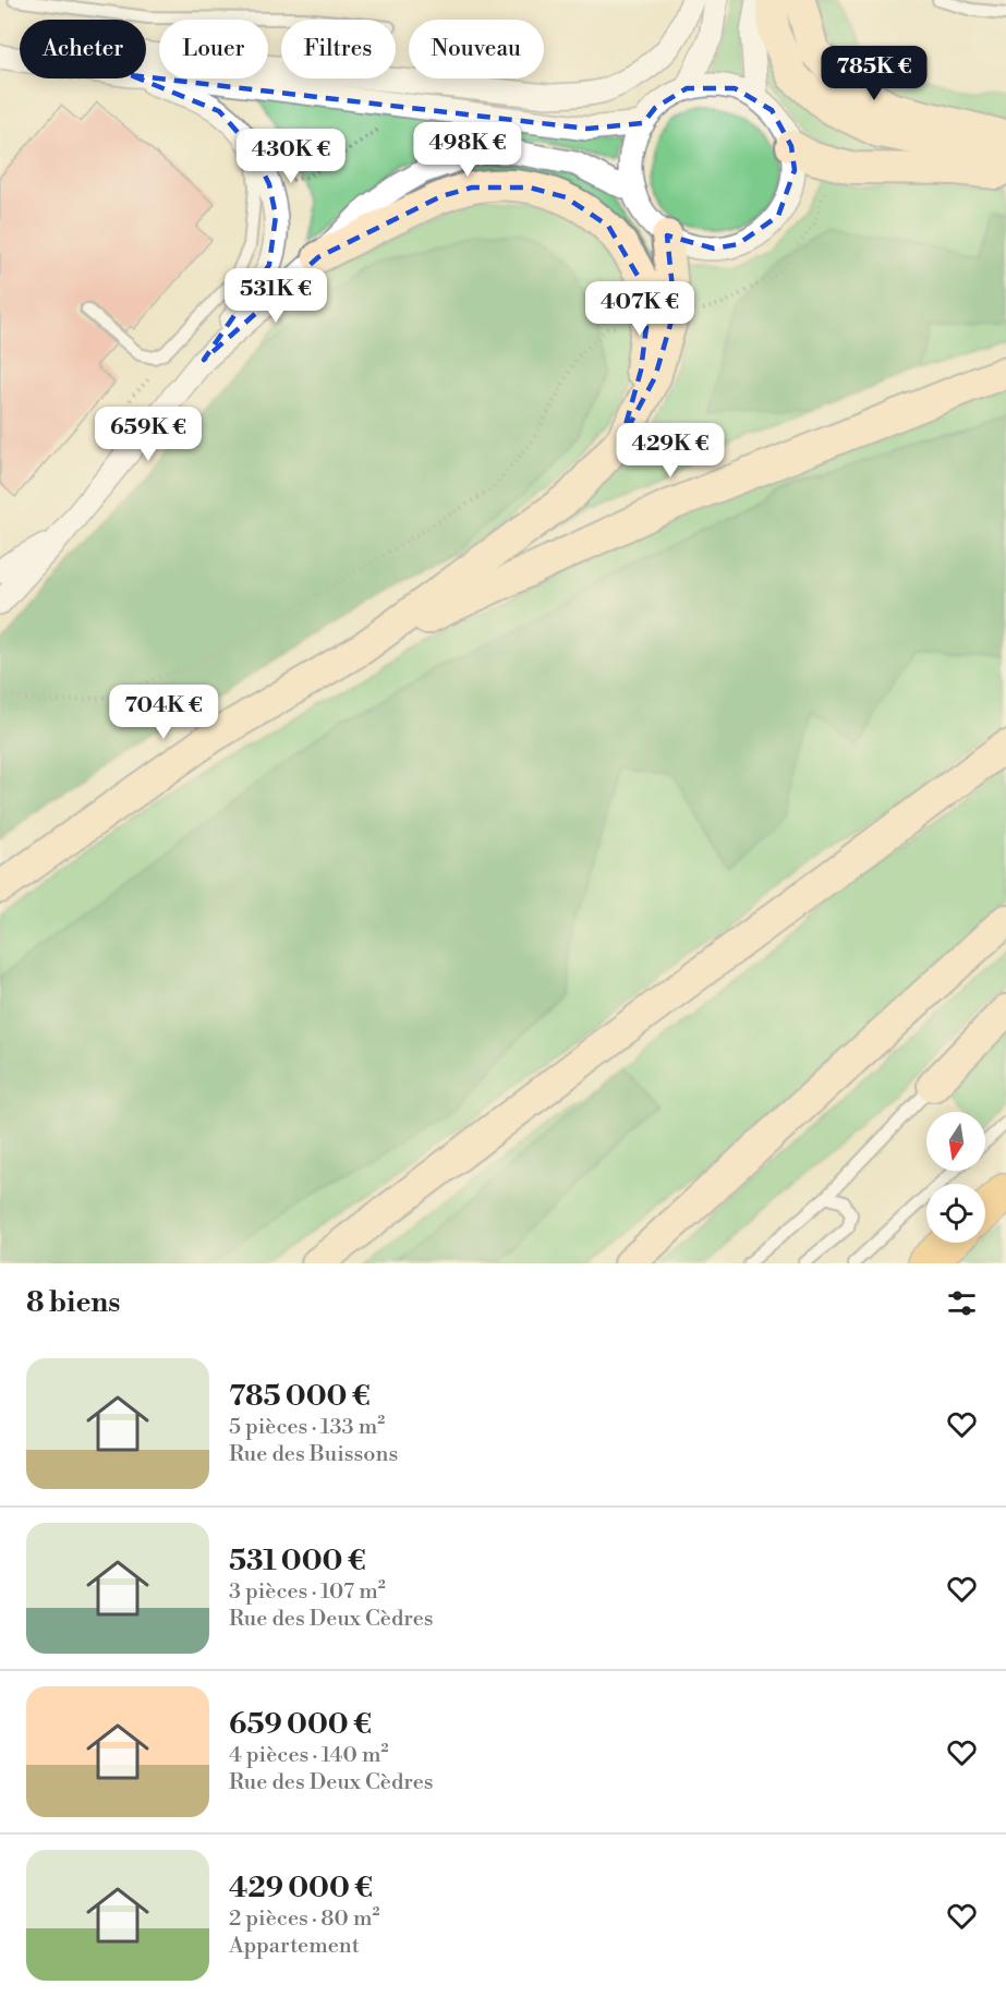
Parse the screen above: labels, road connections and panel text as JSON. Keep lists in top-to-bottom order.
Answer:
{
  "north": "bottom",
  "page": {
    "chip": [
      "Acheter",
      "Louer",
      "Filtres",
      "Nouveau"
    ],
    "price": [
      "785K €",
      "498K €",
      "430K €",
      "531K €",
      "407K €",
      "659K €",
      "429K €",
      "704K €"
    ],
    "heading": "8 biens",
    "list": [
      {
        "name": "785 000 €",
        "note": "5 pièces · 133 m² · Rue des Buissons"
      },
      {
        "name": "531 000 €",
        "note": "3 pièces · 107 m² · Rue des Deux Cèdres"
      },
      {
        "name": "659 000 €",
        "note": "4 pièces · 140 m² · Rue des Deux Cèdres"
      },
      {
        "name": "429 000 €",
        "note": "2 pièces · 80 m² · Appartement"
      }
    ]
  }
}
